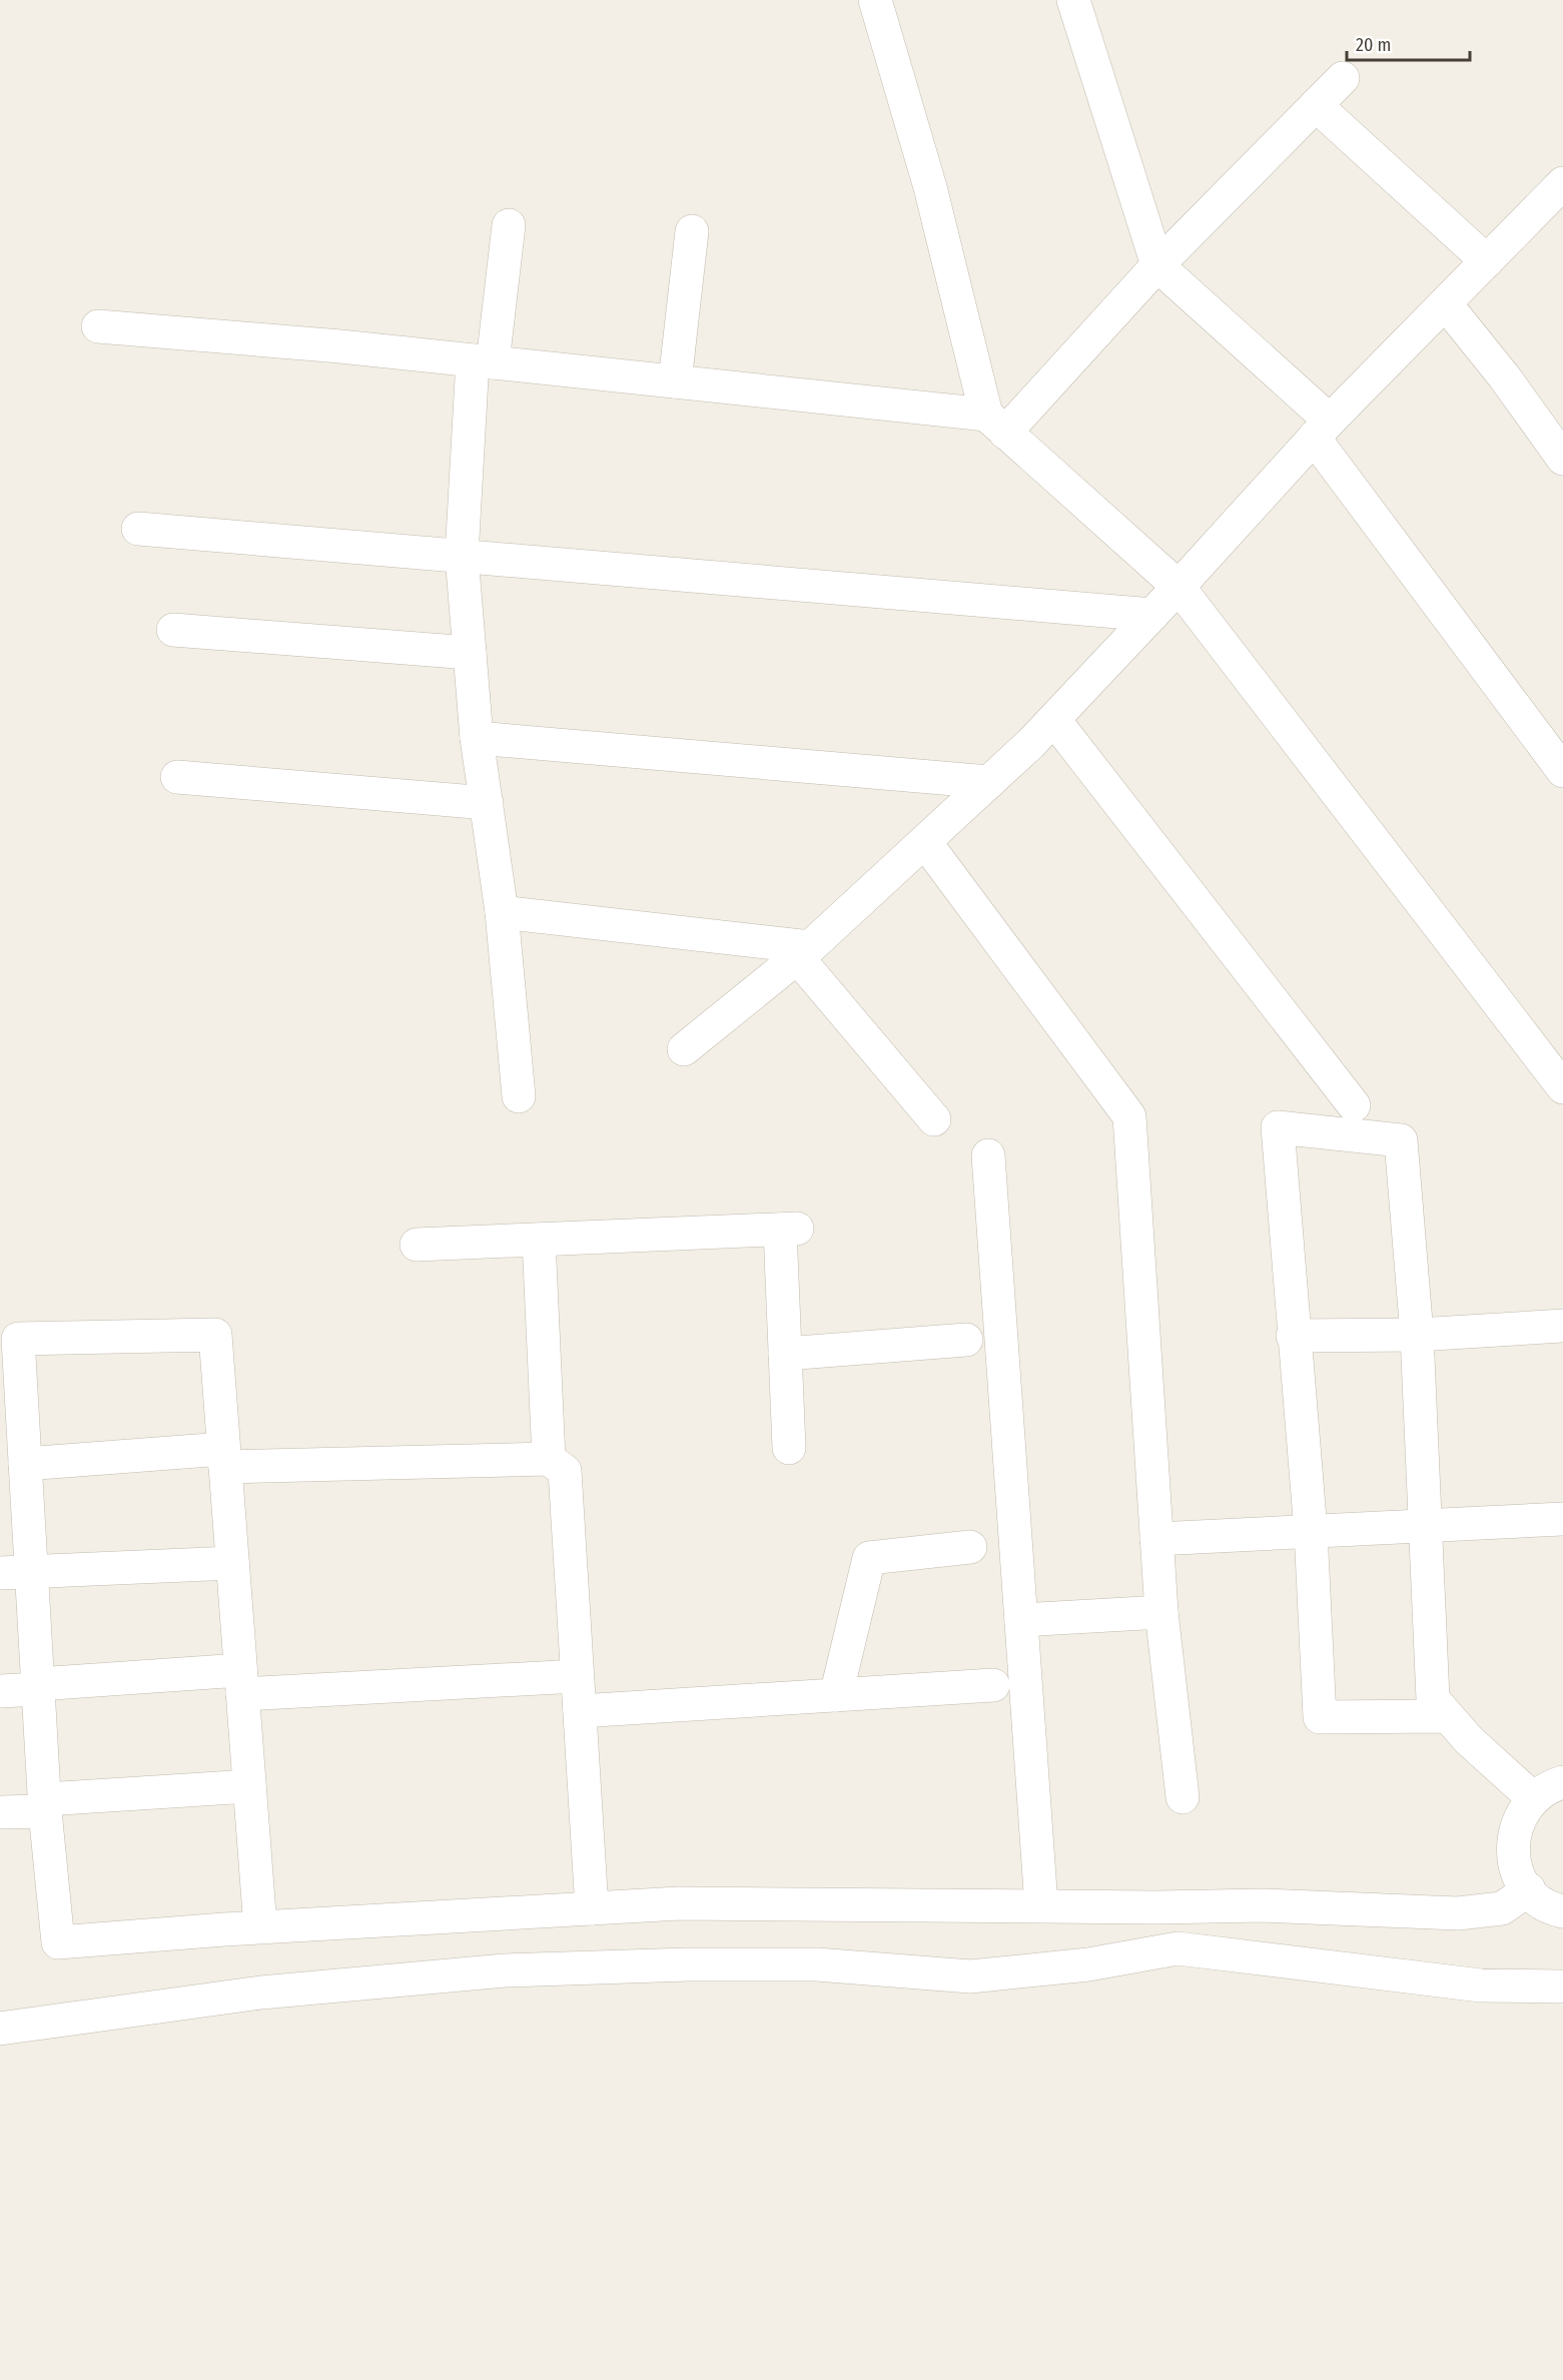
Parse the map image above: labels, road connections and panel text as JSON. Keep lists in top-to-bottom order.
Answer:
{
  "scale_bar": "20 m"
}
